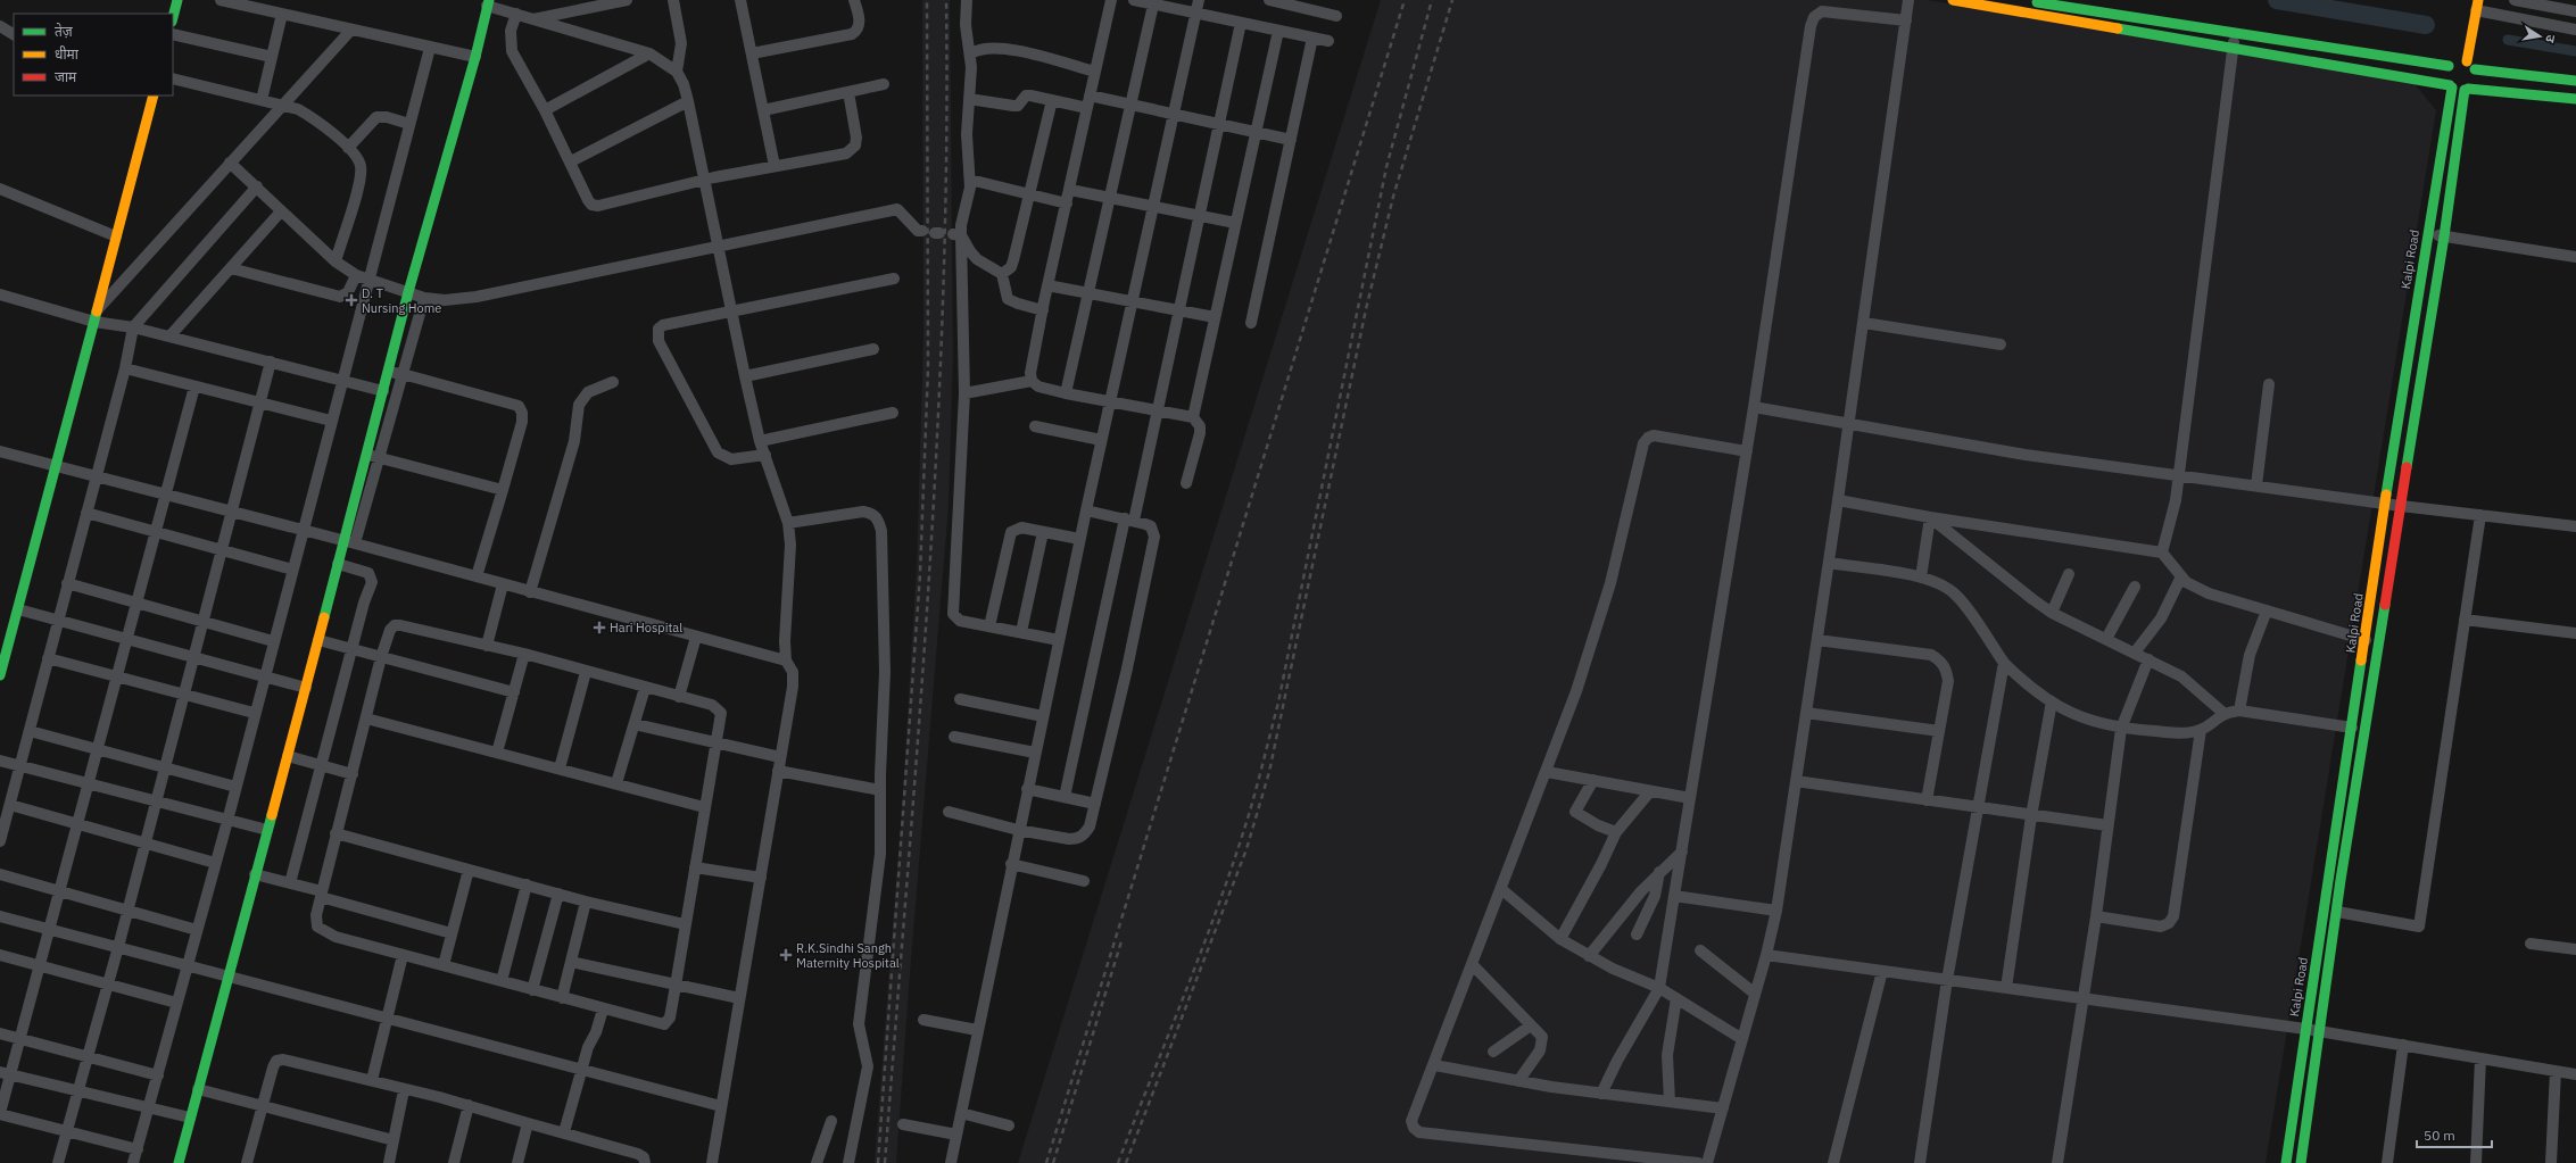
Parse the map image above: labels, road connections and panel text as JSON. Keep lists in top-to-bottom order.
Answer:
{
  "streets": {
    "street": ["Kalpi Road"]
  },
  "places": {
    "health": ["D. T Nursing Home", "Hari Hospital", "R.K.Sindhi Sangh Maternity Hospital"]
  },
  "legend": ["तेज़", "धीमा", "जाम"],
  "scale_bar": "50 m",
  "north": "right"
}
